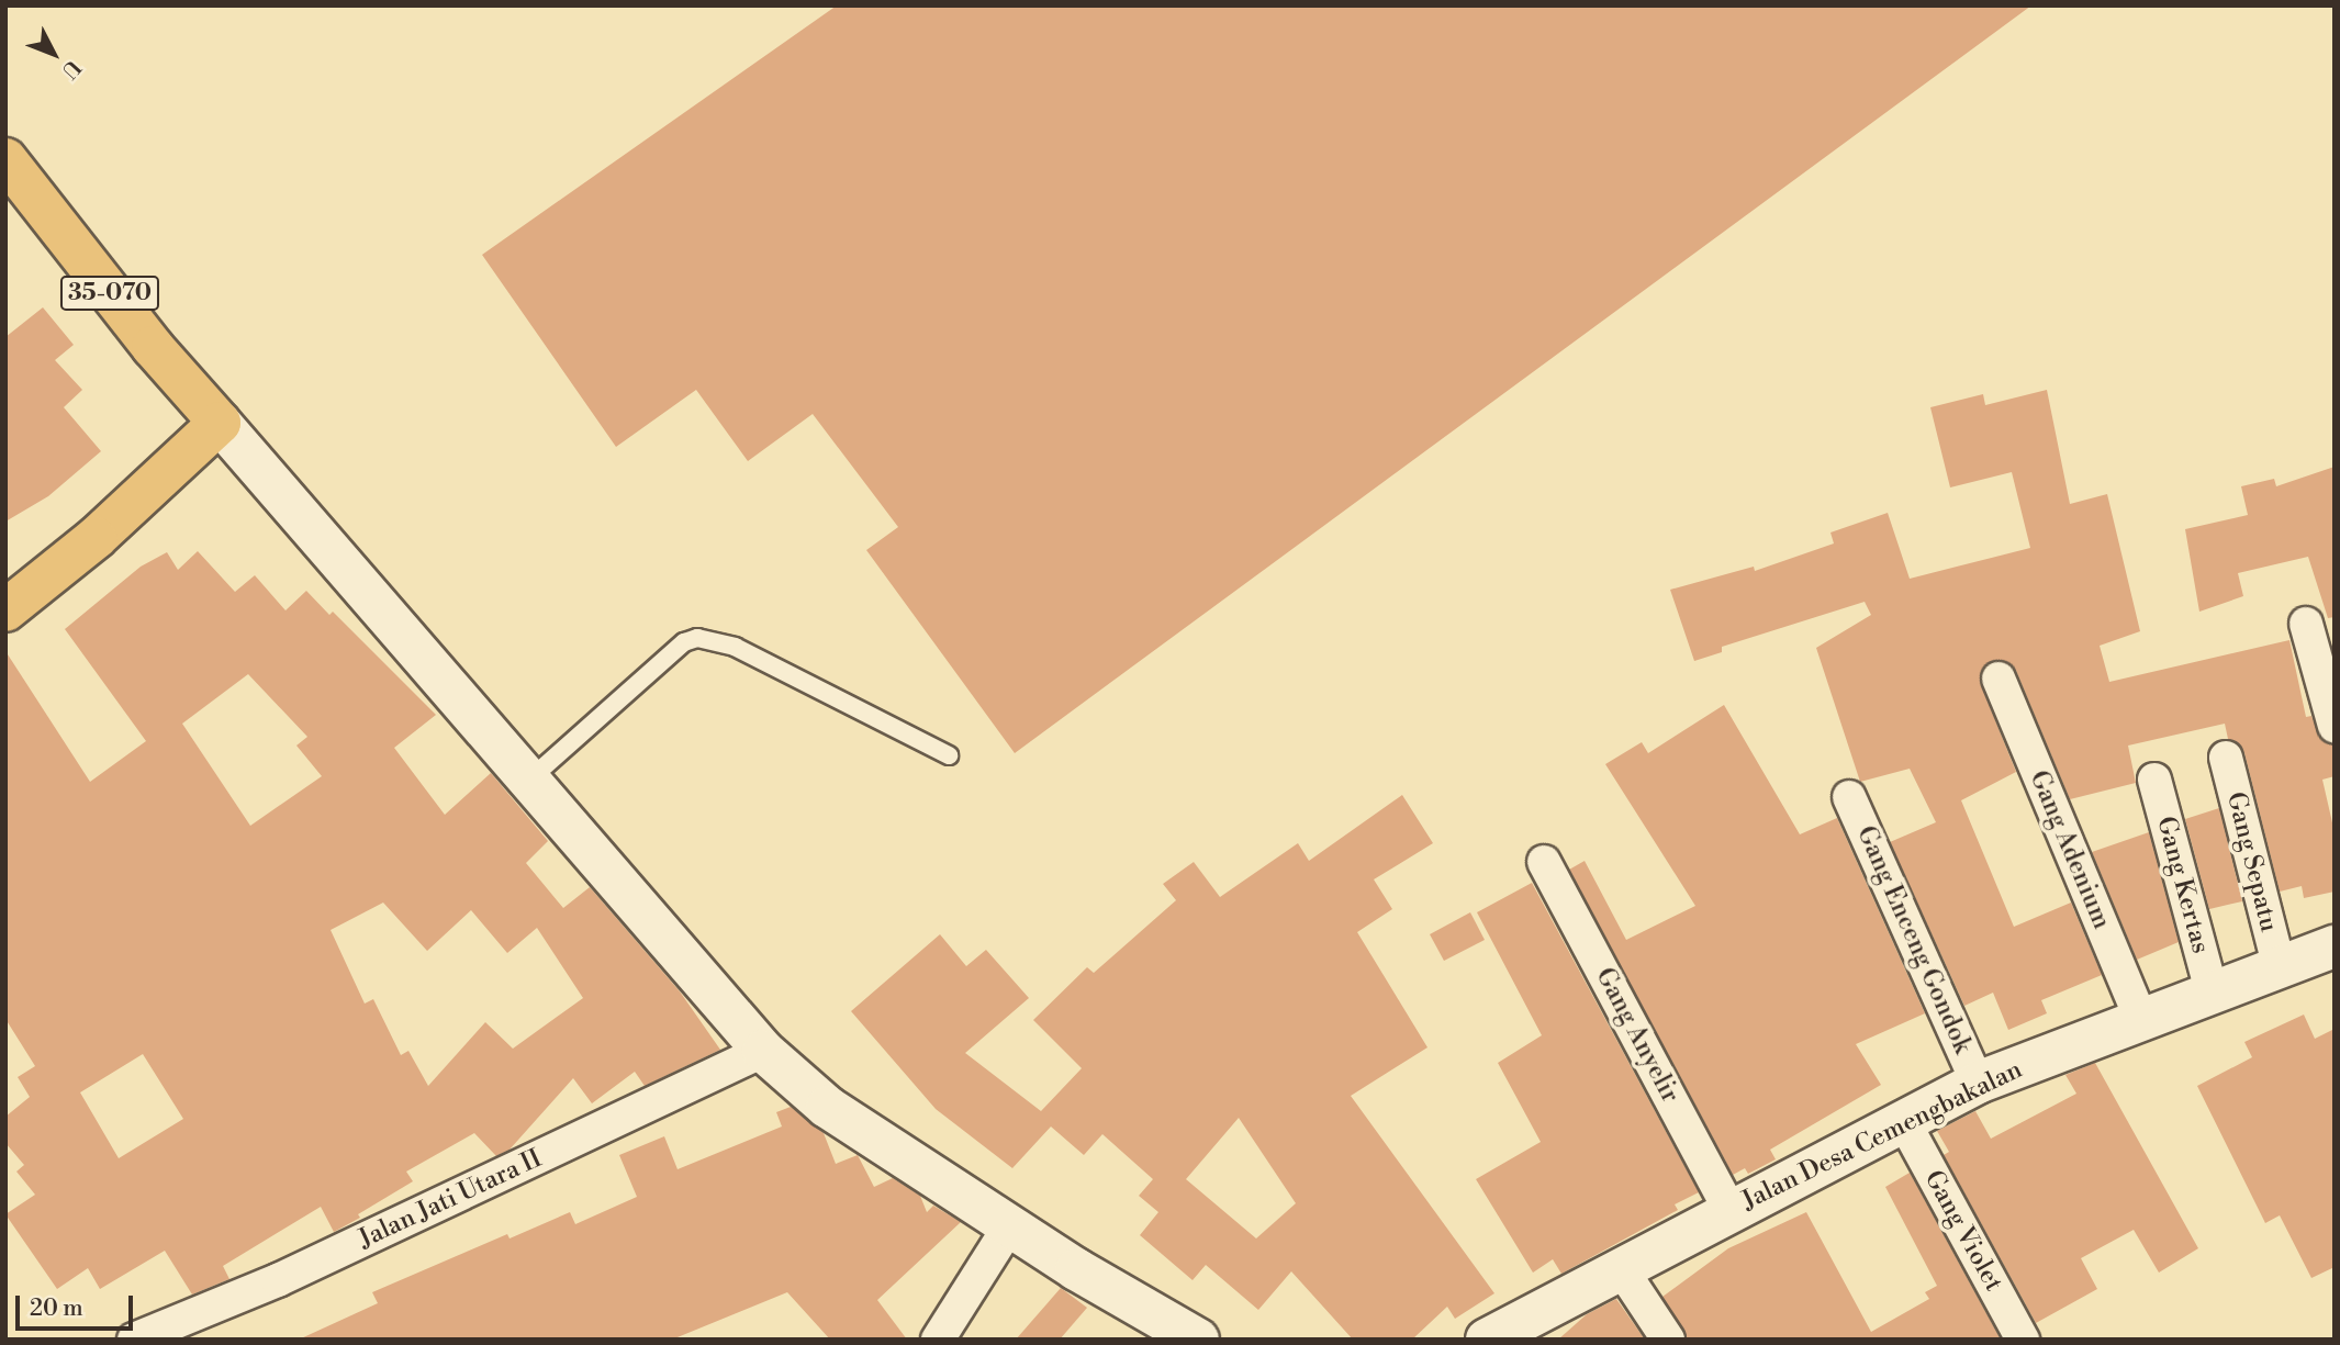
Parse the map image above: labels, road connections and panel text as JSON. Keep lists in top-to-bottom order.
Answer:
{
  "streets": {
    "main road": ["35-070", "Jalan Desa Cemengbakalan"],
    "street": [
      "Gang Adenium",
      "Gang Sepatu",
      "Gang Kertas",
      "Gang Enceng Gondok",
      "Gang Anyelir",
      "Jalan Jati Utara II",
      "Gang Violet"
    ]
  },
  "crossings": [
    ["Gang Adenium", "Jalan Desa Cemengbakalan"],
    ["Gang Sepatu", "Jalan Desa Cemengbakalan"],
    ["Gang Kertas", "Jalan Desa Cemengbakalan"],
    ["Gang Enceng Gondok", "Jalan Desa Cemengbakalan"],
    ["Gang Anyelir", "Jalan Desa Cemengbakalan"],
    ["Jalan Desa Cemengbakalan", "Gang Violet"]
  ],
  "scale_bar": "20 m",
  "north": "bottom right"
}
